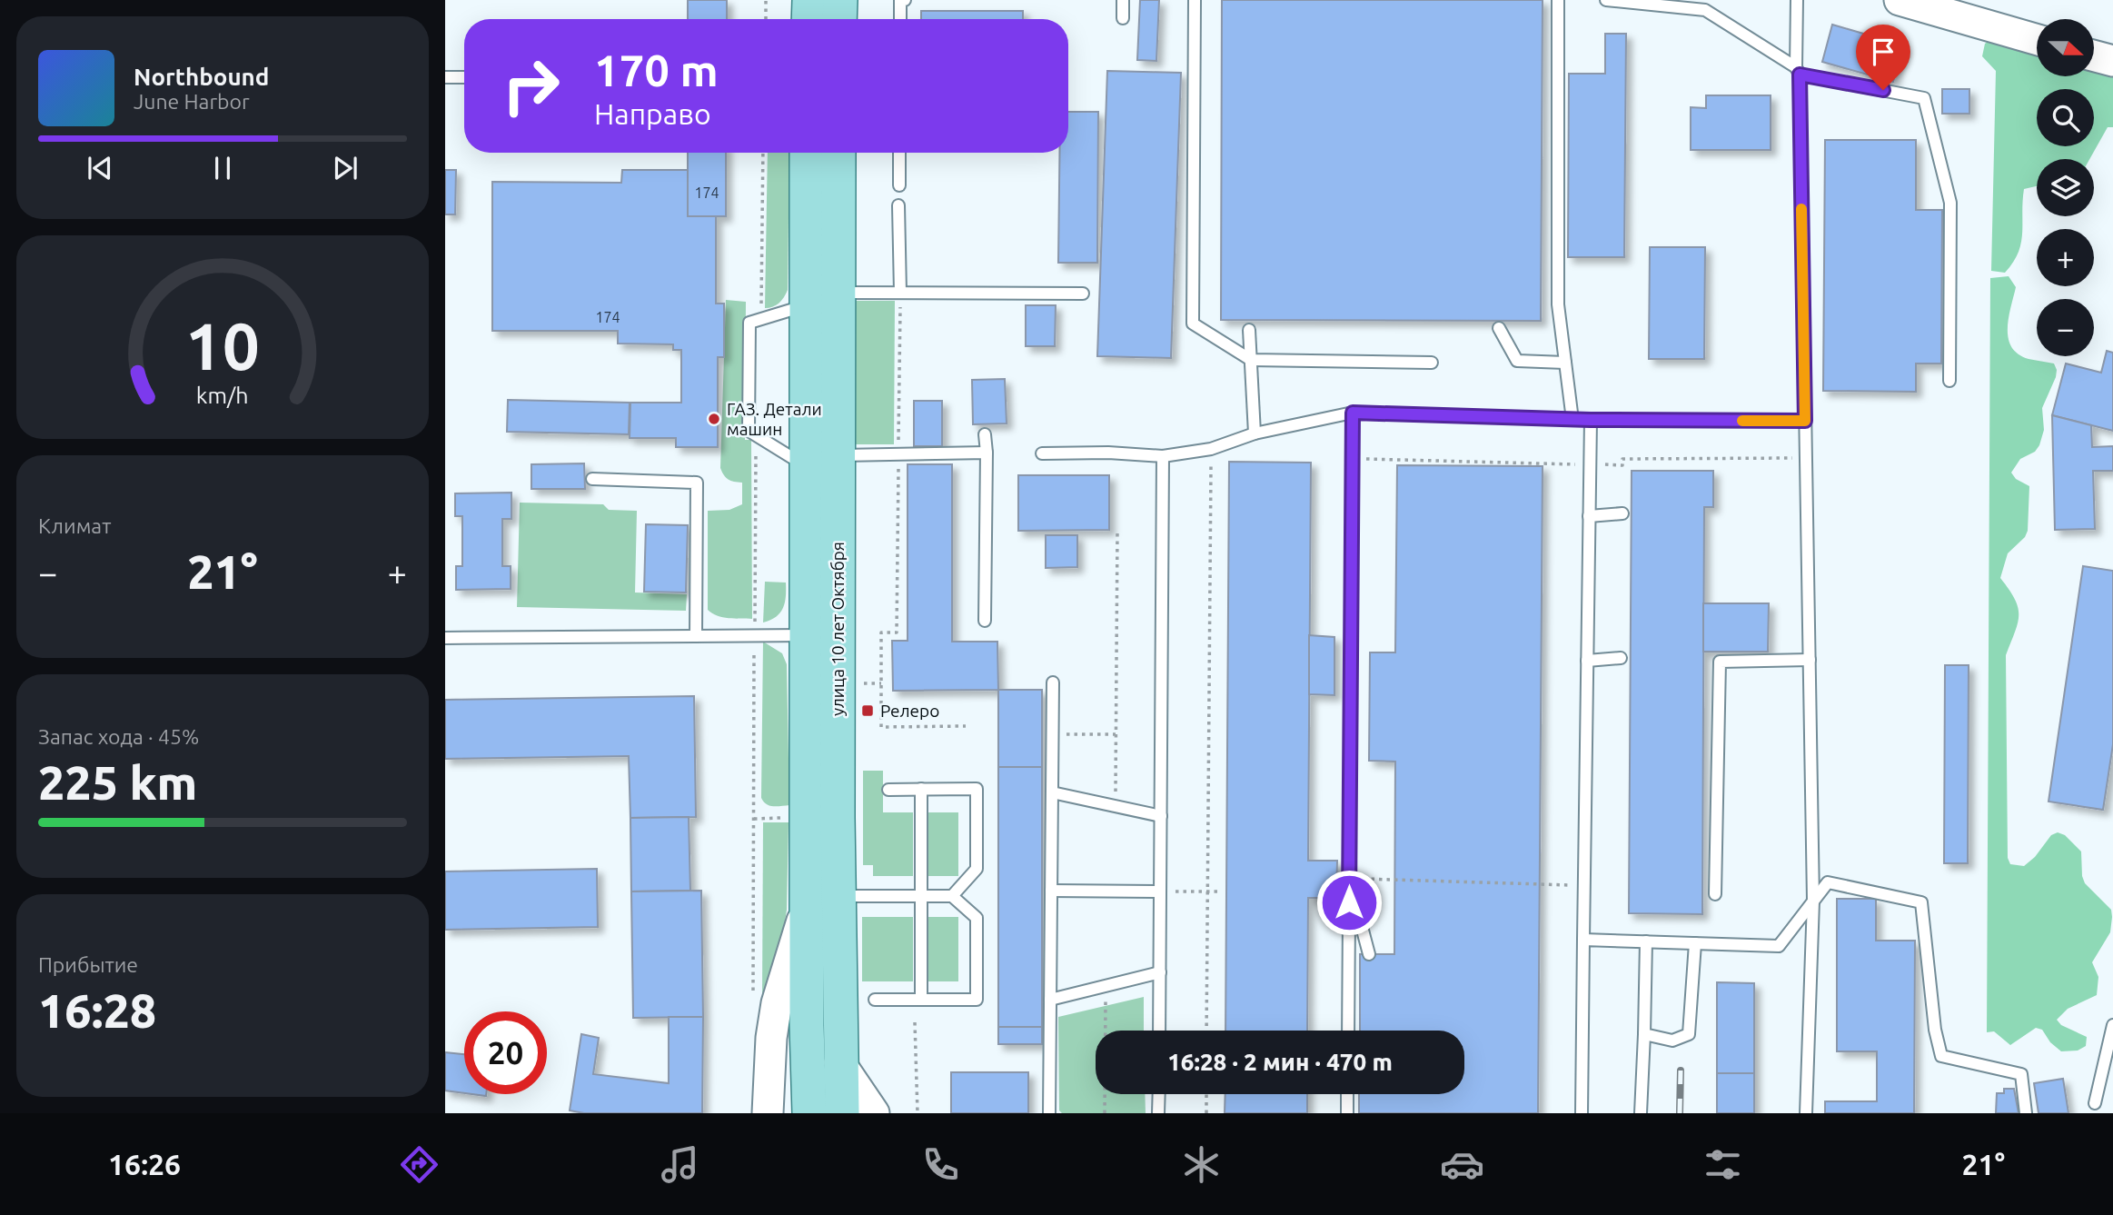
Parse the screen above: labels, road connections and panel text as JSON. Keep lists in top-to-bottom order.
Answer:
{
  "streets": {
    "main road": ["улица 10 лет Октября"]
  },
  "places": {
    "other": ["ГАЗ. Детали машин"],
    "transit": ["Релеро"]
  },
  "house_numbers": ["174", "174"],
  "north": "right",
  "page": {
    "map_buttons": ["+", "−"],
    "turn": ["170 m", "Направо"],
    "song": ["Northbound", "June Harbor"],
    "tile": [
      "Климат",
      ["Запас хода · 45%", "225 km"],
      ["Прибытие", "16:28"]
    ],
    "heat": ["−", "21°", "+"],
    "limit": "20",
    "trip": "16:28 · 2 мин · 470 m",
    "tabs": ["16:26", "21°"],
    "gauge": ["10", "km/h"]
  }
}
